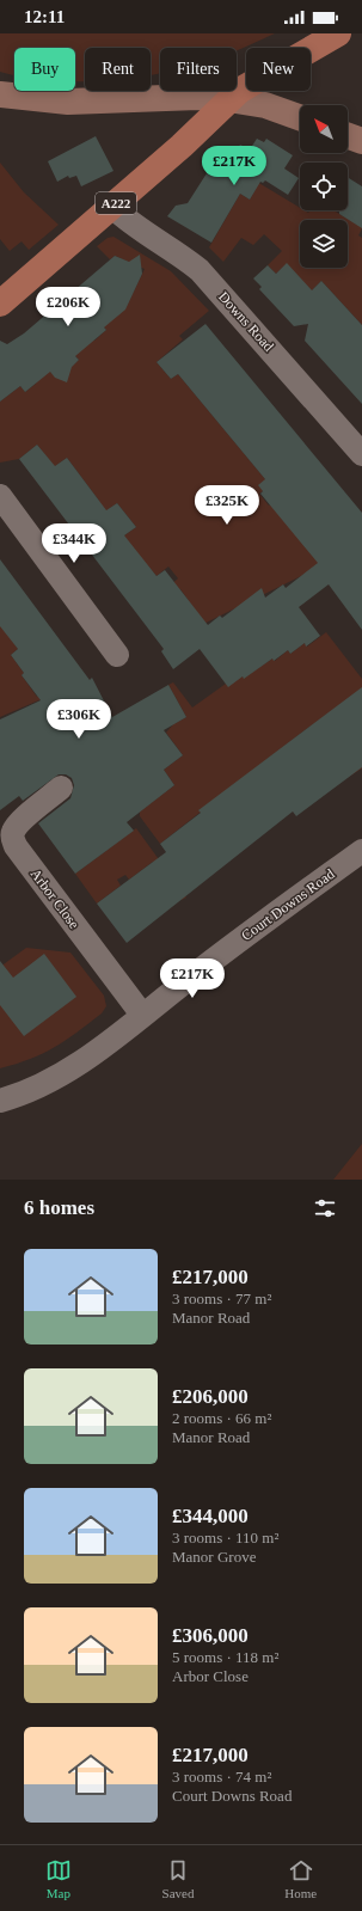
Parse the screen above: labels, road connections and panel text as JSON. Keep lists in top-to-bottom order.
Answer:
{
  "streets": {
    "main road": ["A222"],
    "street": ["Downs Road", "Arbor Close", "Court Downs Road"]
  },
  "crossings": [
    ["A222", "Downs Road"],
    ["Arbor Close", "Court Downs Road"]
  ],
  "north": "top left",
  "page": {
    "status": "12:11",
    "chip": [
      "Buy",
      "Rent",
      "Filters",
      "New"
    ],
    "price": [
      "£217K",
      "£206K",
      "£325K",
      "£344K",
      "£306K",
      "£217K"
    ],
    "heading": "6 homes",
    "list": [
      {
        "name": "£217,000",
        "note": "3 rooms · 77 m² · Manor Road"
      },
      {
        "name": "£206,000",
        "note": "2 rooms · 66 m² · Manor Road"
      },
      {
        "name": "£344,000",
        "note": "3 rooms · 110 m² · Manor Grove"
      },
      {
        "name": "£306,000",
        "note": "5 rooms · 118 m² · Arbor Close"
      },
      {
        "name": "£217,000",
        "note": "3 rooms · 74 m² · Court Downs Road"
      }
    ],
    "tabs": ["Map", "Saved", "Home"]
  }
}
